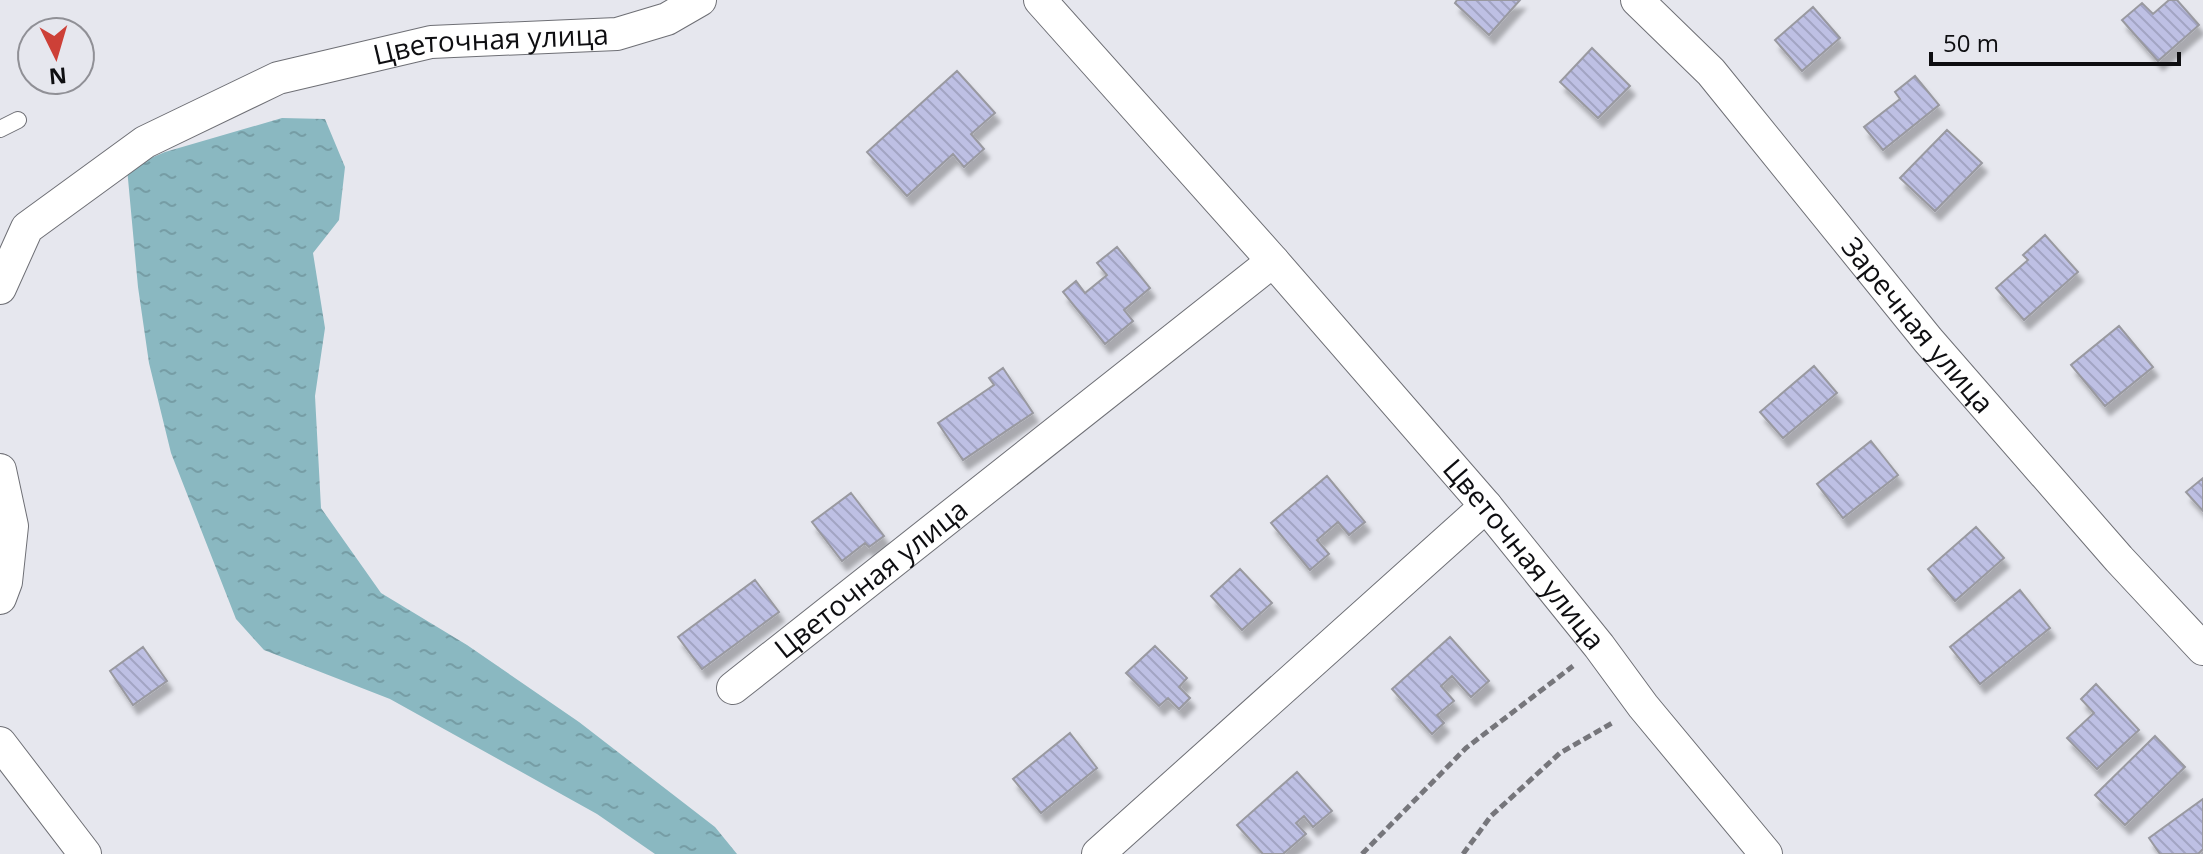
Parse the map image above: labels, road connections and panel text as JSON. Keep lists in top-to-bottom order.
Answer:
{
  "streets": {
    "street": ["Цветочная улица", "Заречная улица"]
  },
  "scale_bar": "50 m",
  "north": "bottom"
}
